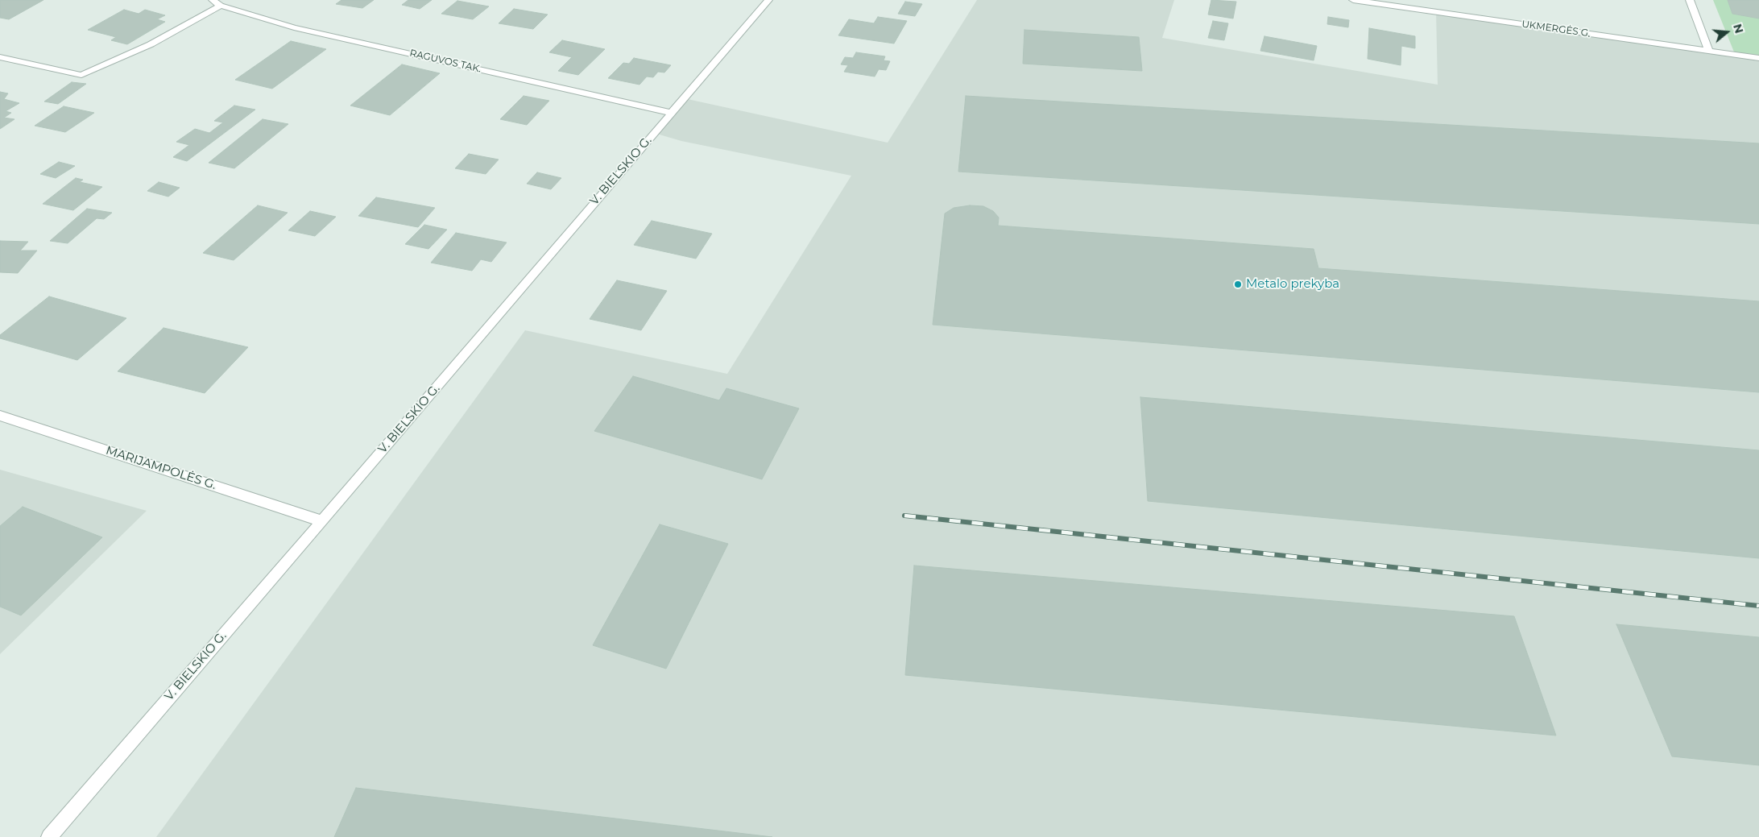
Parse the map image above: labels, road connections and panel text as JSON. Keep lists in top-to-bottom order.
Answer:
{
  "streets": {
    "street": [
      "UKMERGĖS G.",
      "RAGUVOS TAK.",
      "V. BIELSKIO G.",
      "MARIJAMPOLĖS G."
    ]
  },
  "crossings": [
    ["RAGUVOS TAK.", "V. BIELSKIO G."],
    ["V. BIELSKIO G.", "MARIJAMPOLĖS G."]
  ],
  "places": ["Metalo prekyba"],
  "north": "right"
}
